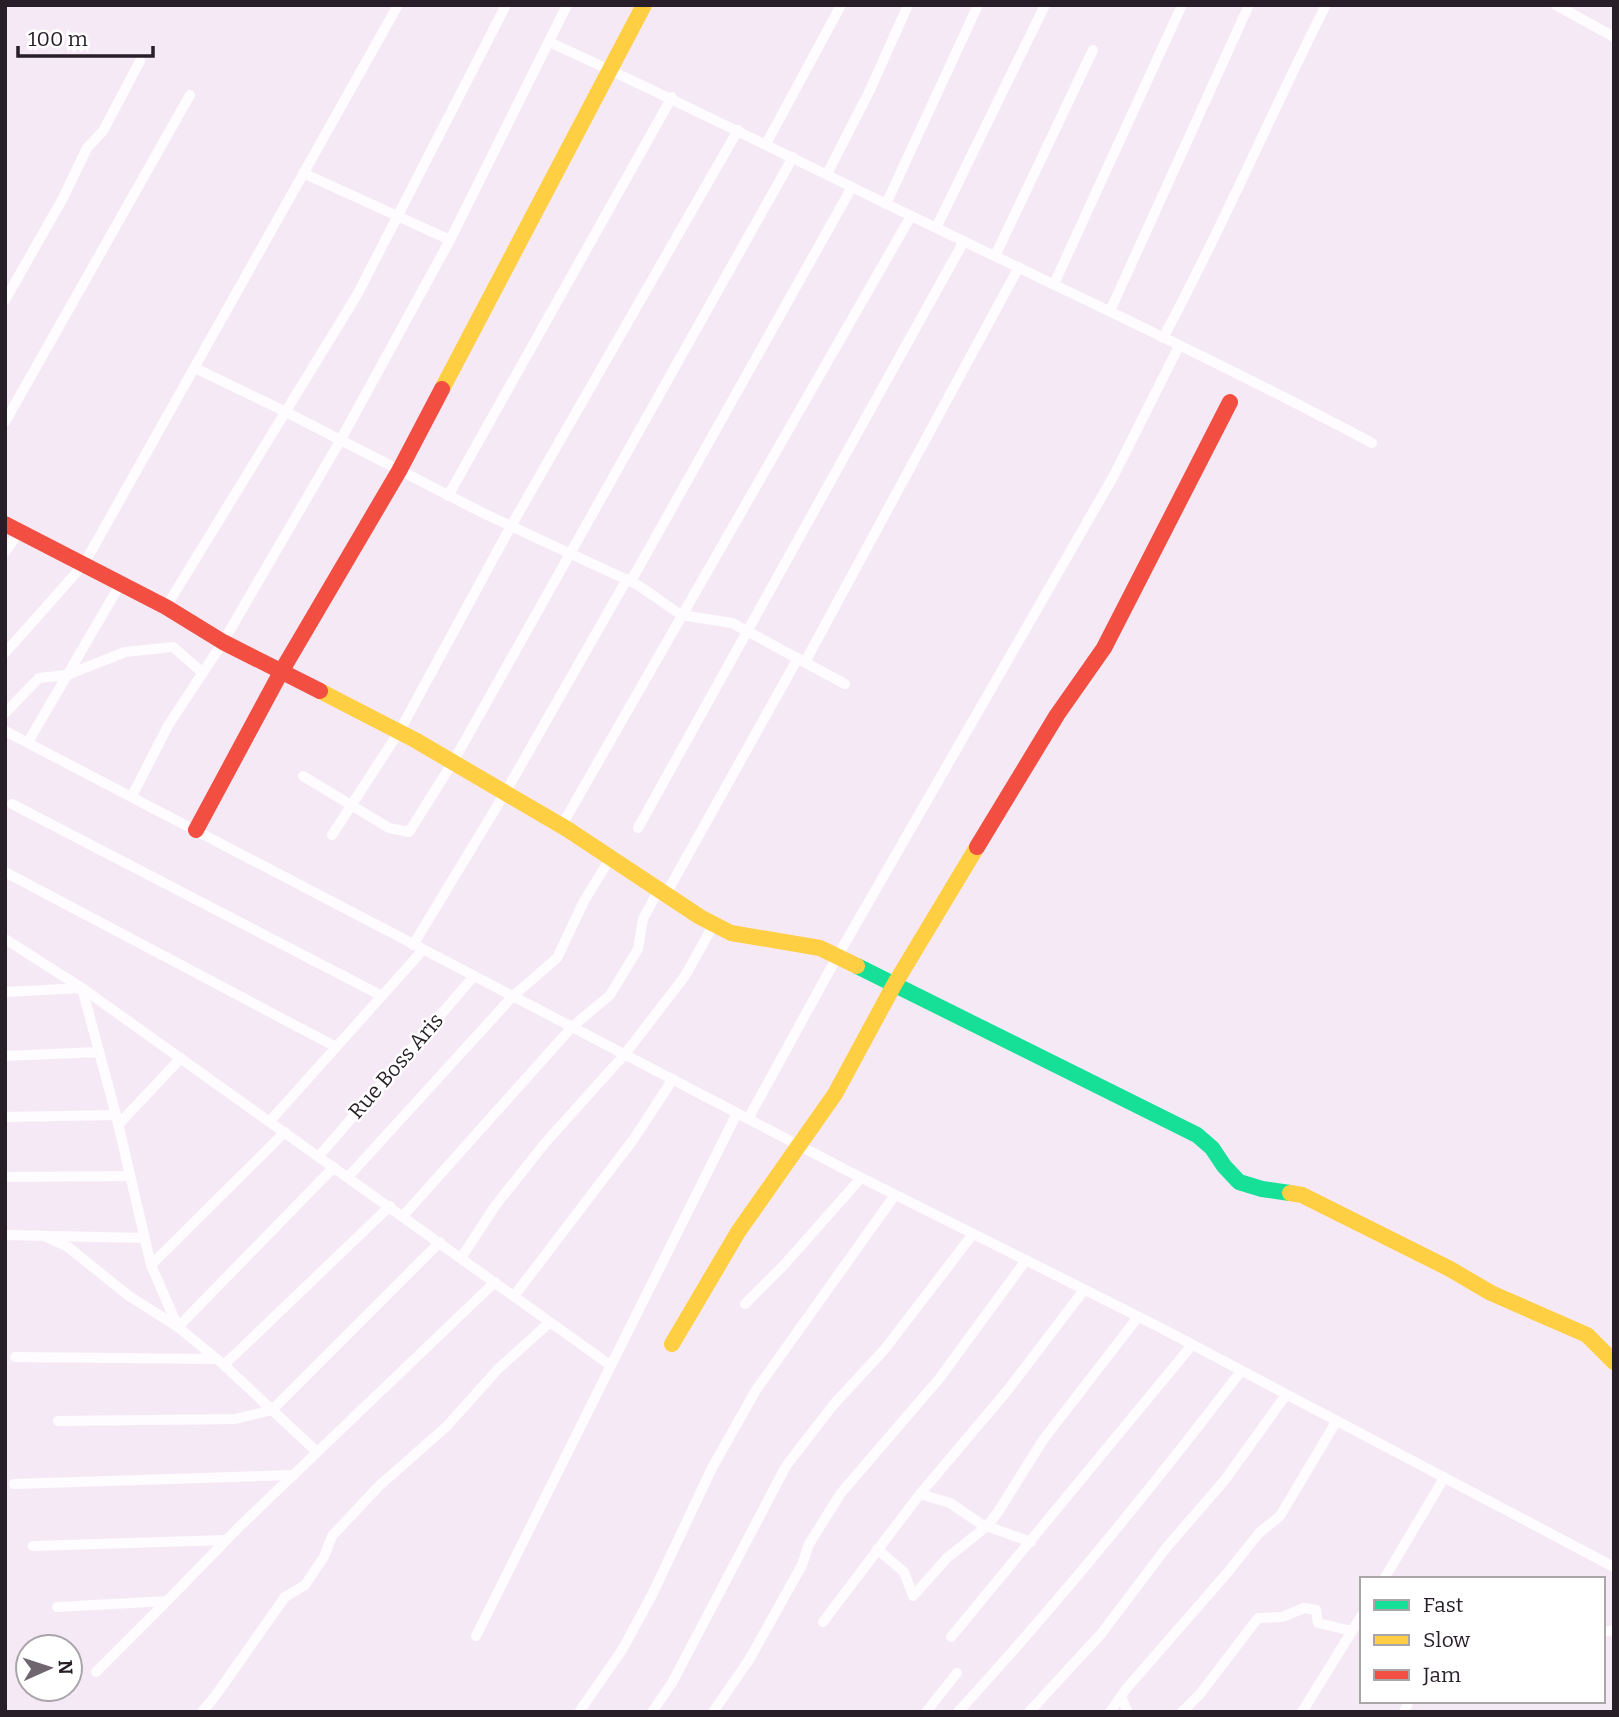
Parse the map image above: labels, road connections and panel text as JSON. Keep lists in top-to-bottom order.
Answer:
{
  "streets": {
    "street": ["Rue Boss Aris"]
  },
  "legend": ["Fast", "Slow", "Jam"],
  "scale_bar": "100 m",
  "north": "right"
}
